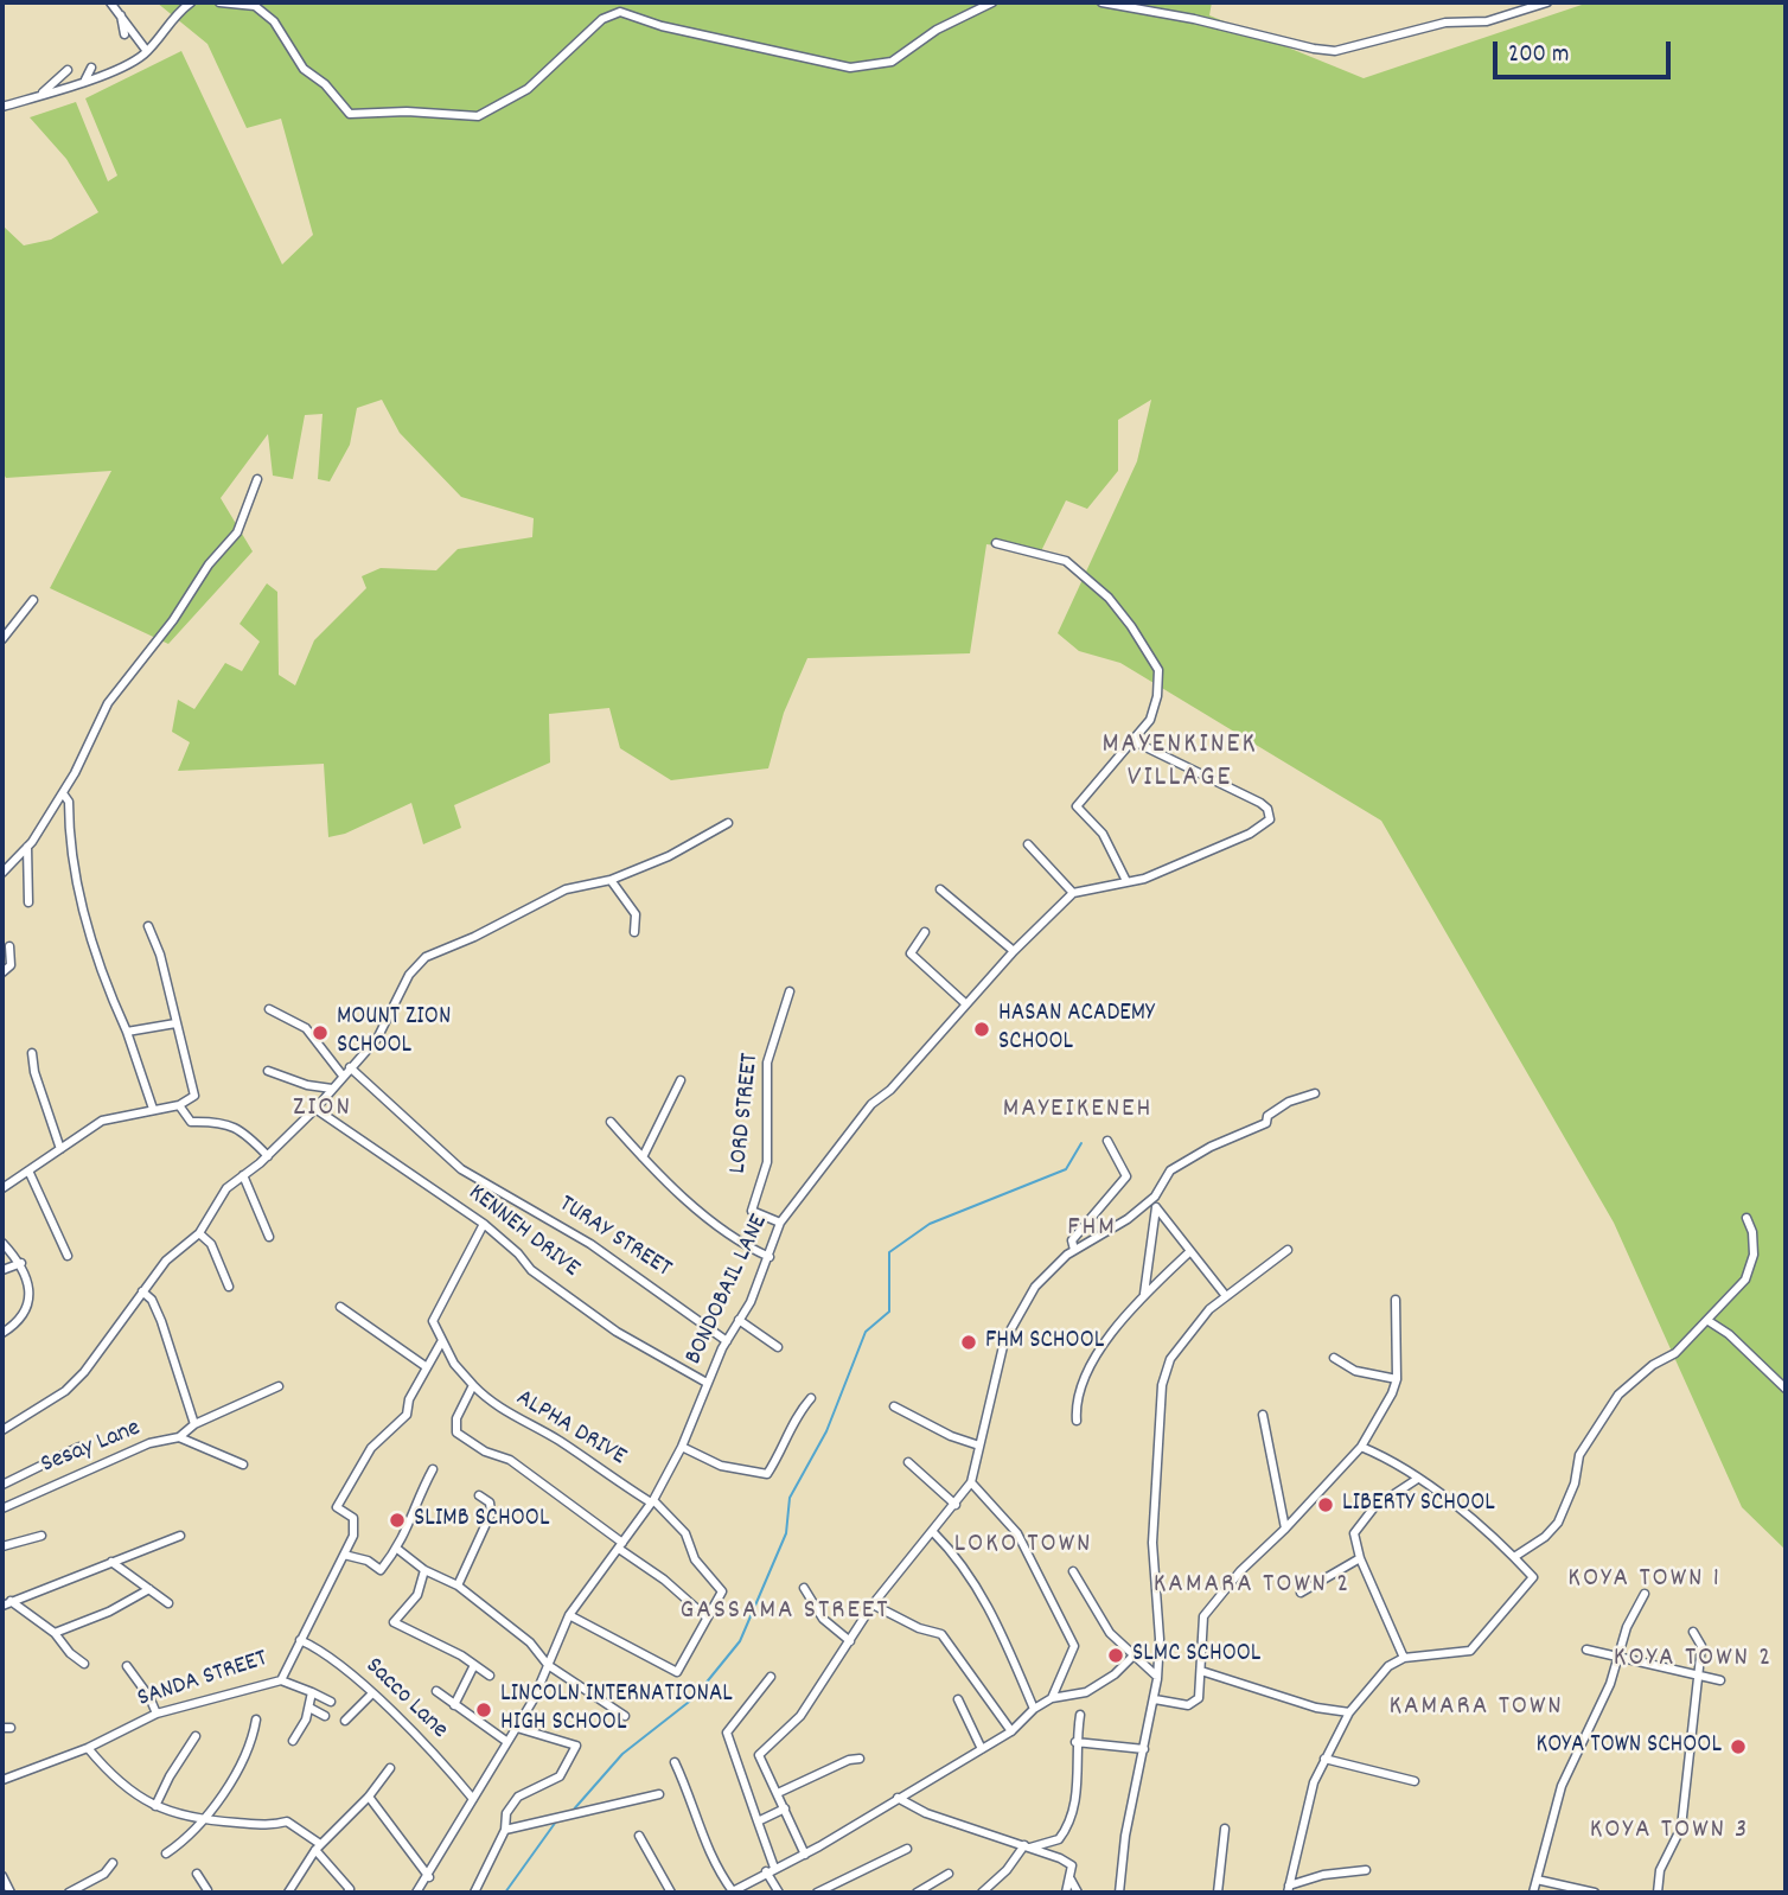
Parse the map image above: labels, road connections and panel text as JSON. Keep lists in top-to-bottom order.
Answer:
{
  "streets": {
    "street": [
      "LORD STREET",
      "KENNEH DRIVE",
      "TURAY STREET",
      "BONDOBAIL LANE",
      "ALPHA DRIVE",
      "Sesay Lane",
      "SANDA STREET",
      "Sacco Lane"
    ]
  },
  "crossings": [
    ["LORD STREET", "BONDOBAIL LANE"],
    ["KENNEH DRIVE", "BONDOBAIL LANE"],
    ["TURAY STREET", "BONDOBAIL LANE"],
    ["BONDOBAIL LANE", "ALPHA DRIVE"],
    ["BONDOBAIL LANE", "Sacco Lane"],
    ["SANDA STREET", "Sacco Lane"]
  ],
  "districts": [
    "MAYENKINEK VILLAGE",
    "ZION",
    "MAYEIKENEH",
    "FHM",
    "LOKO TOWN",
    "KOYA TOWN 1",
    "KAMARA TOWN 2",
    "GASSAMA STREET",
    "KOYA TOWN 2",
    "KAMARA TOWN",
    "KOYA TOWN 3"
  ],
  "places": [
    "HASAN ACADEMY SCHOOL",
    "MOUNT ZION SCHOOL",
    "FHM SCHOOL",
    "LIBERTY SCHOOL",
    "SLIMB SCHOOL",
    "SLMC SCHOOL",
    "LINCOLN INTERNATIONAL HIGH SCHOOL",
    "KOYA TOWN SCHOOL"
  ],
  "scale_bar": "200 m"
}
